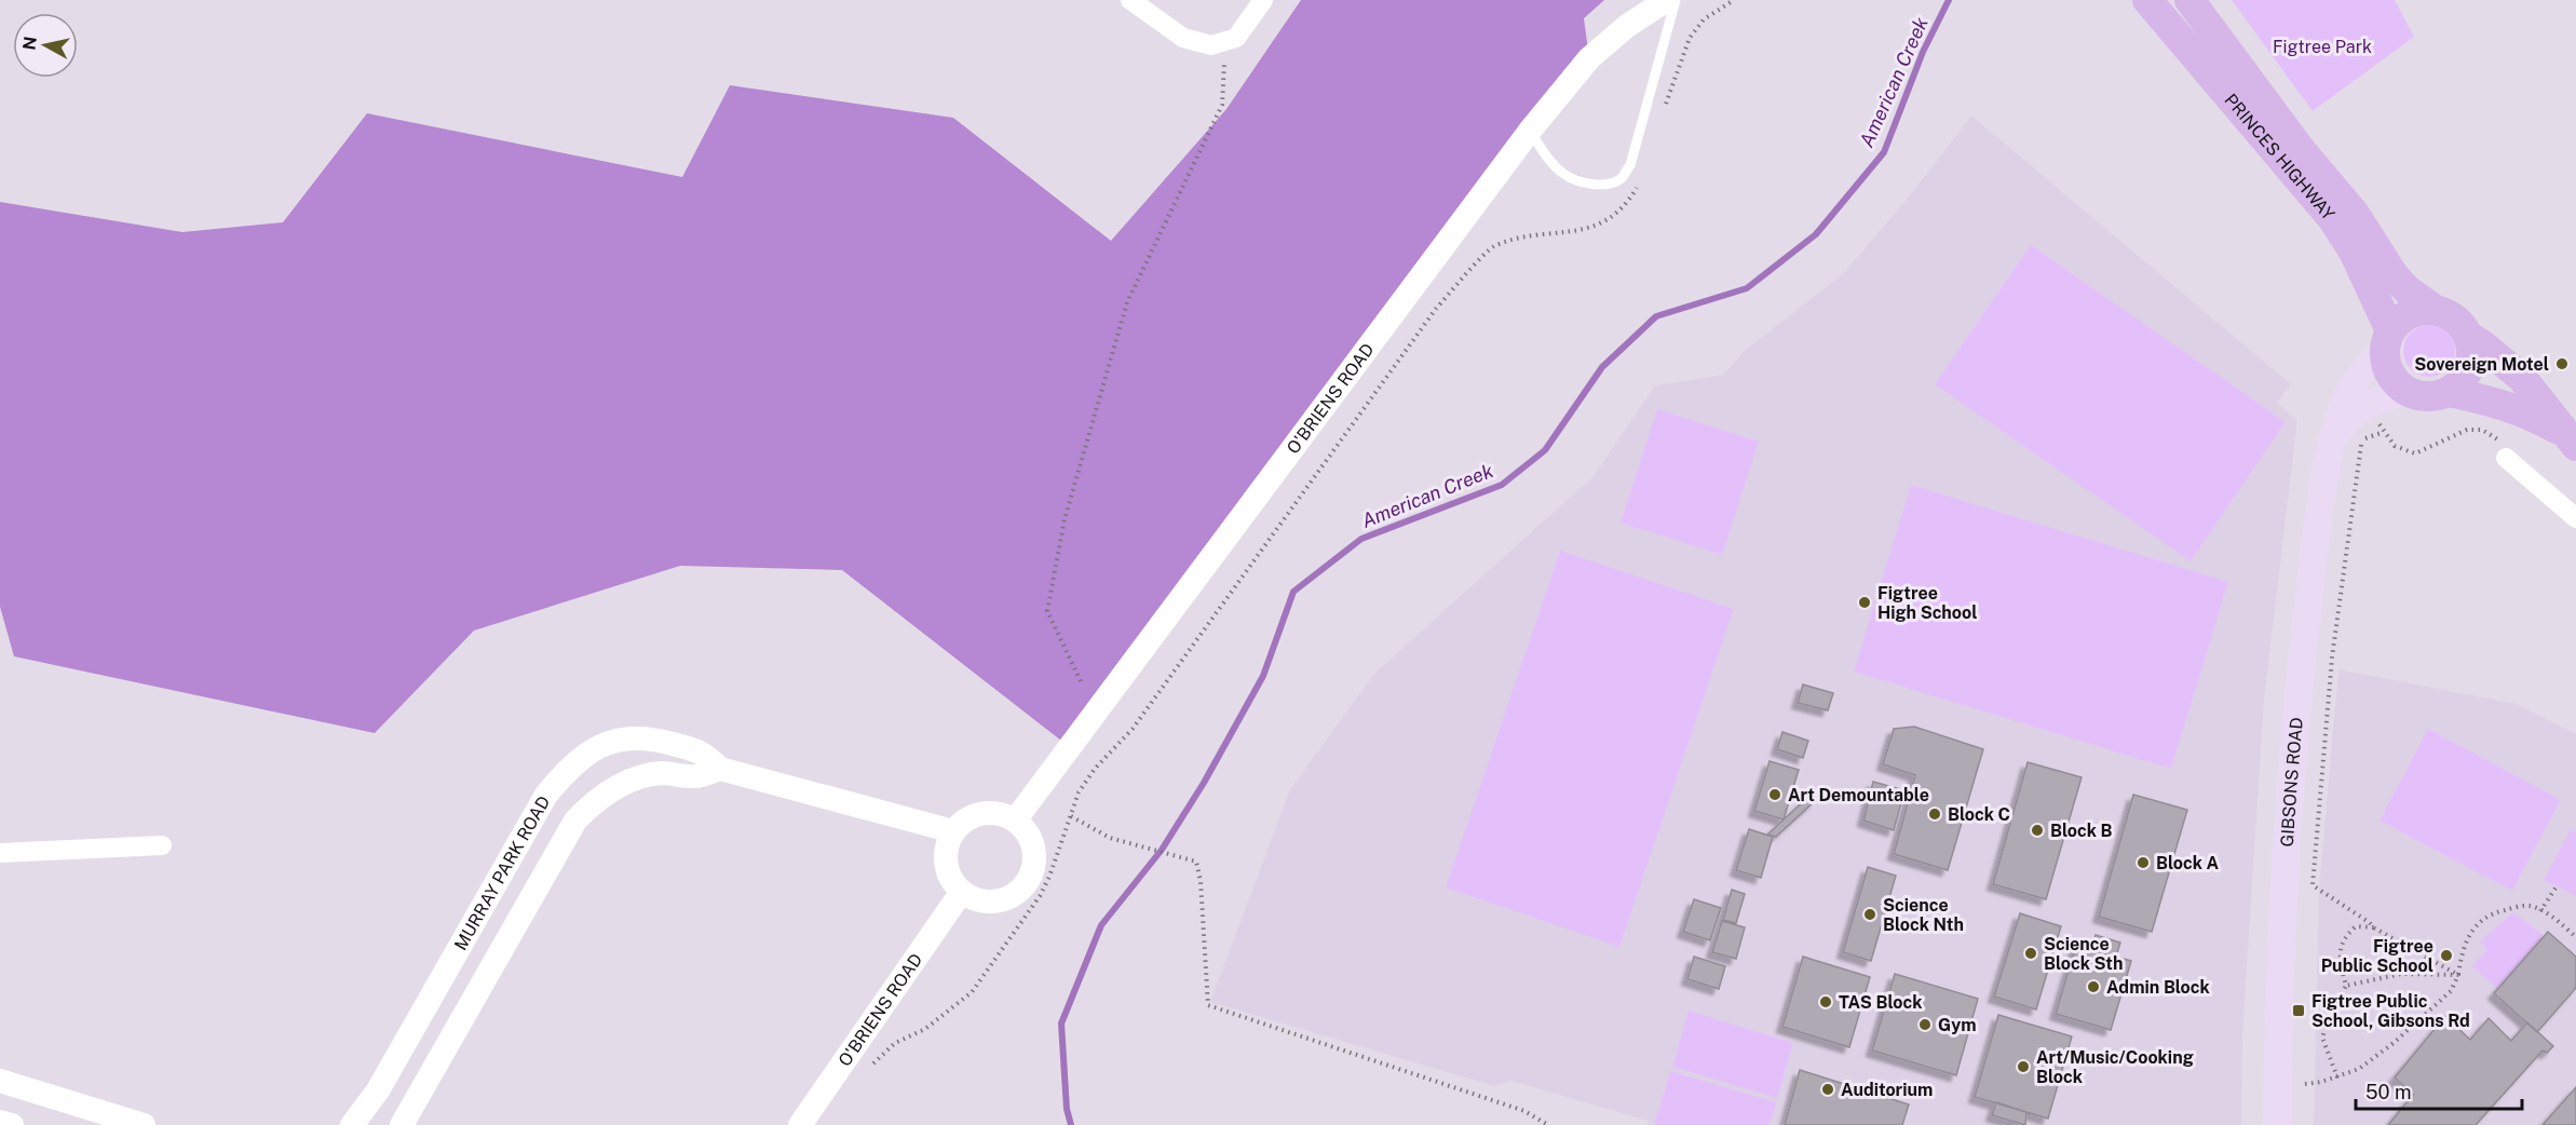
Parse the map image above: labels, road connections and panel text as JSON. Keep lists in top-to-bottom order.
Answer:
{
  "streets": {
    "main road": ["PRINCES HIGHWAY", "GIBSONS ROAD"],
    "street": ["O'BRIENS ROAD", "MURRAY PARK ROAD"]
  },
  "crossings": [
    ["PRINCES HIGHWAY", "GIBSONS ROAD"],
    ["O'BRIENS ROAD", "MURRAY PARK ROAD"]
  ],
  "water": ["American Creek"],
  "parks": ["Figtree Park"],
  "places": {
    "other": [
      "Sovereign Motel",
      "Figtree High School",
      "Art Demountable",
      "Block C",
      "Block B",
      "Block A",
      "Science Block Nth",
      "Science Block Sth",
      "Figtree Public School",
      "Admin Block",
      "TAS Block",
      "Gym",
      "Art/Music/Cooking Block",
      "Auditorium"
    ],
    "transit": ["Figtree Public School, Gibsons Rd"]
  },
  "scale_bar": "50 m",
  "north": "left"
}
